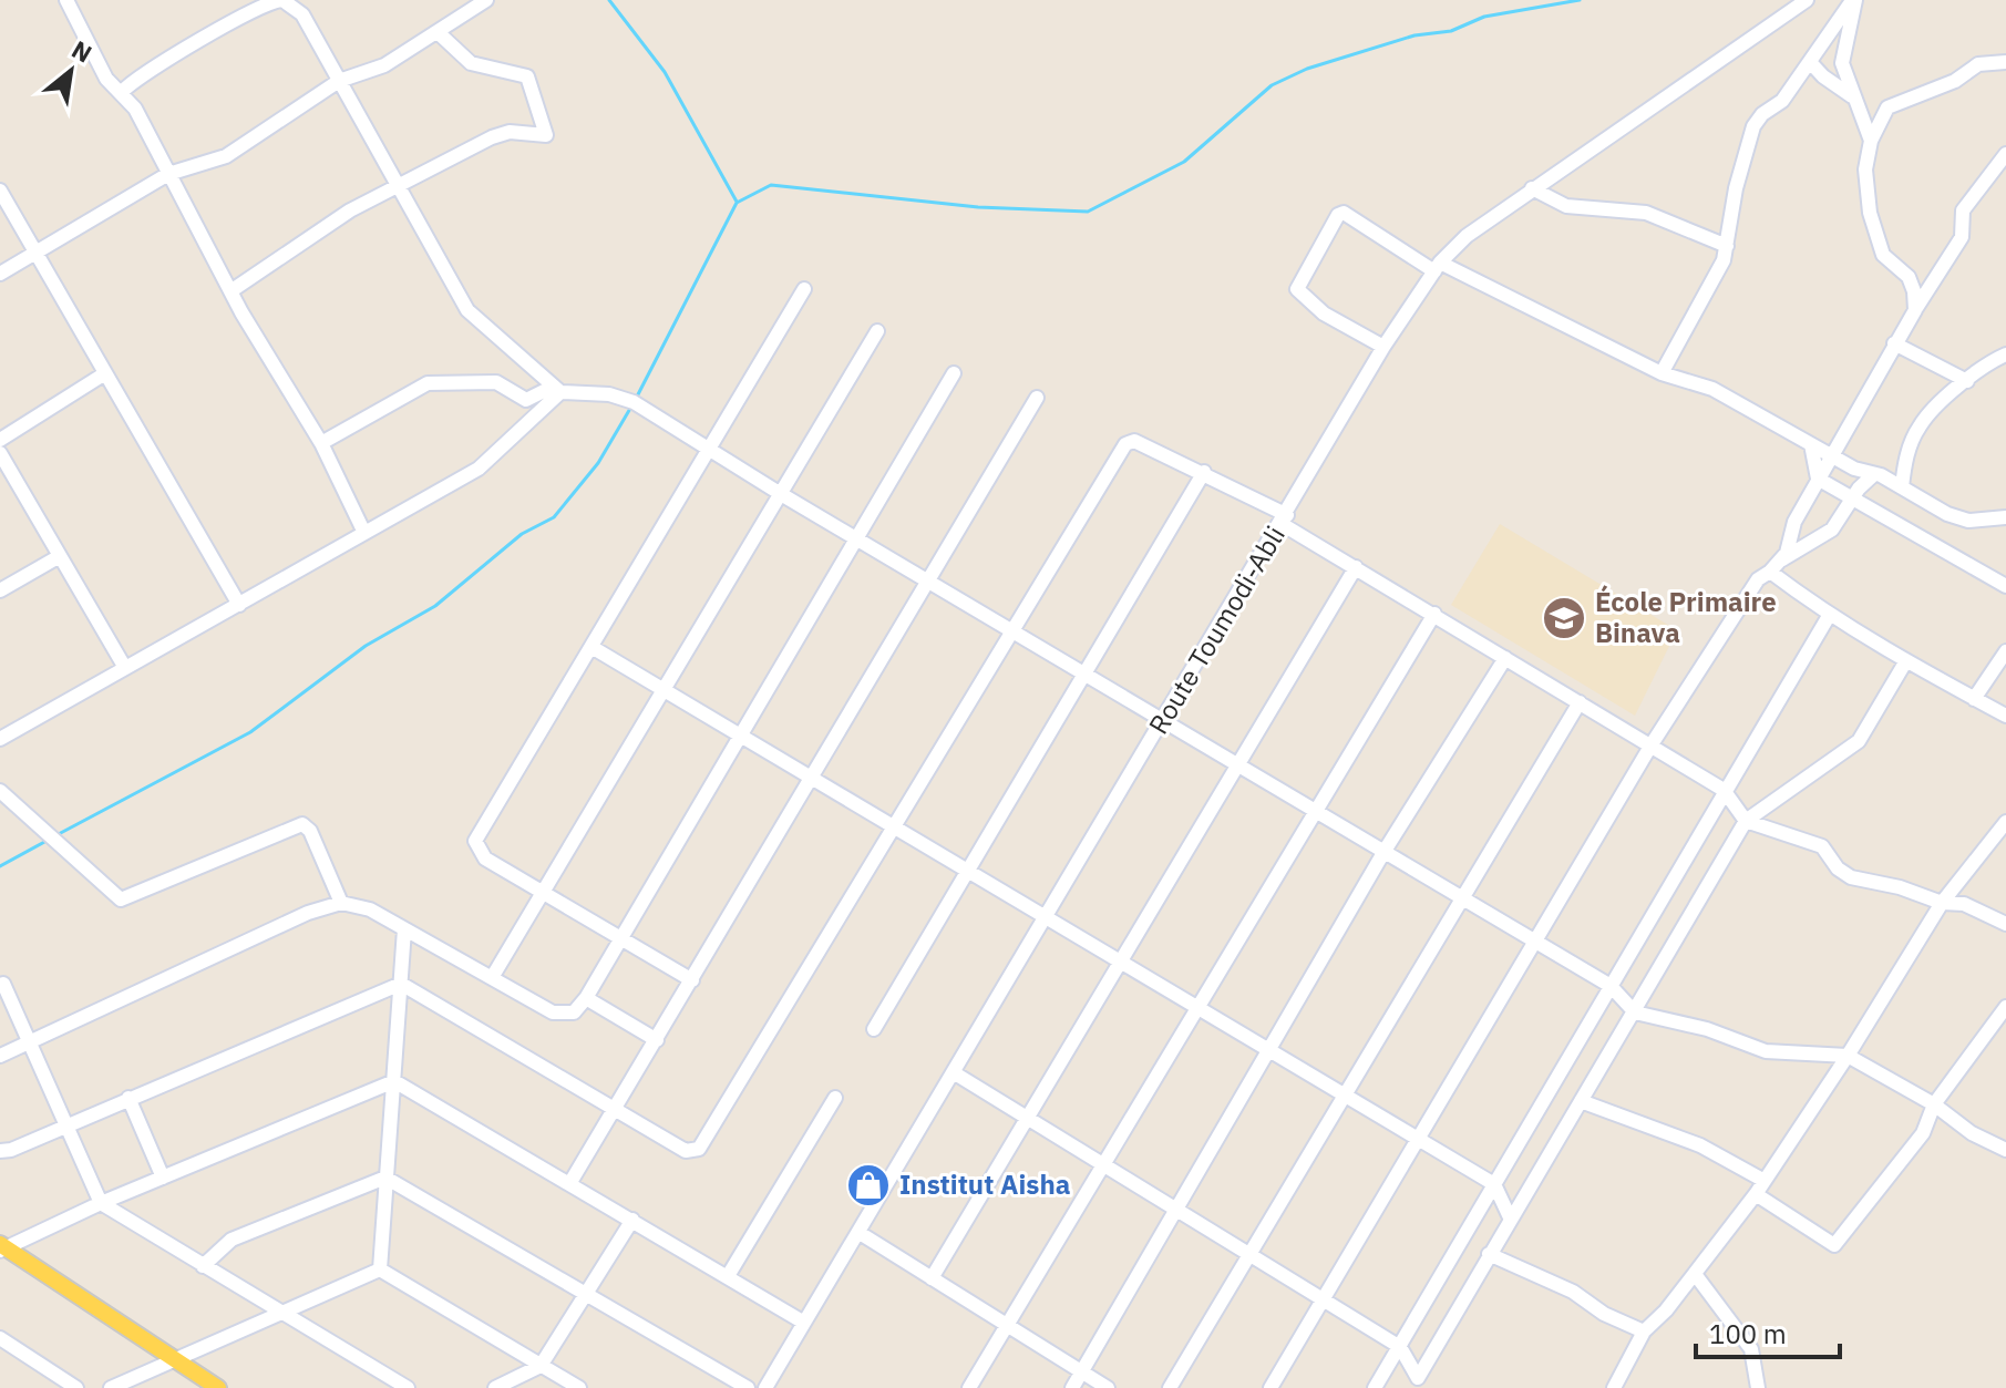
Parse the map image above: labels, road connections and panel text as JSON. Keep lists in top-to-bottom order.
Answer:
{
  "streets": {
    "street": ["Route Toumodi-Abli"]
  },
  "places": {
    "school or university": ["École Primaire Binava"],
    "shop": ["Institut Aisha"]
  },
  "scale_bar": "100 m",
  "north": "top right"
}
